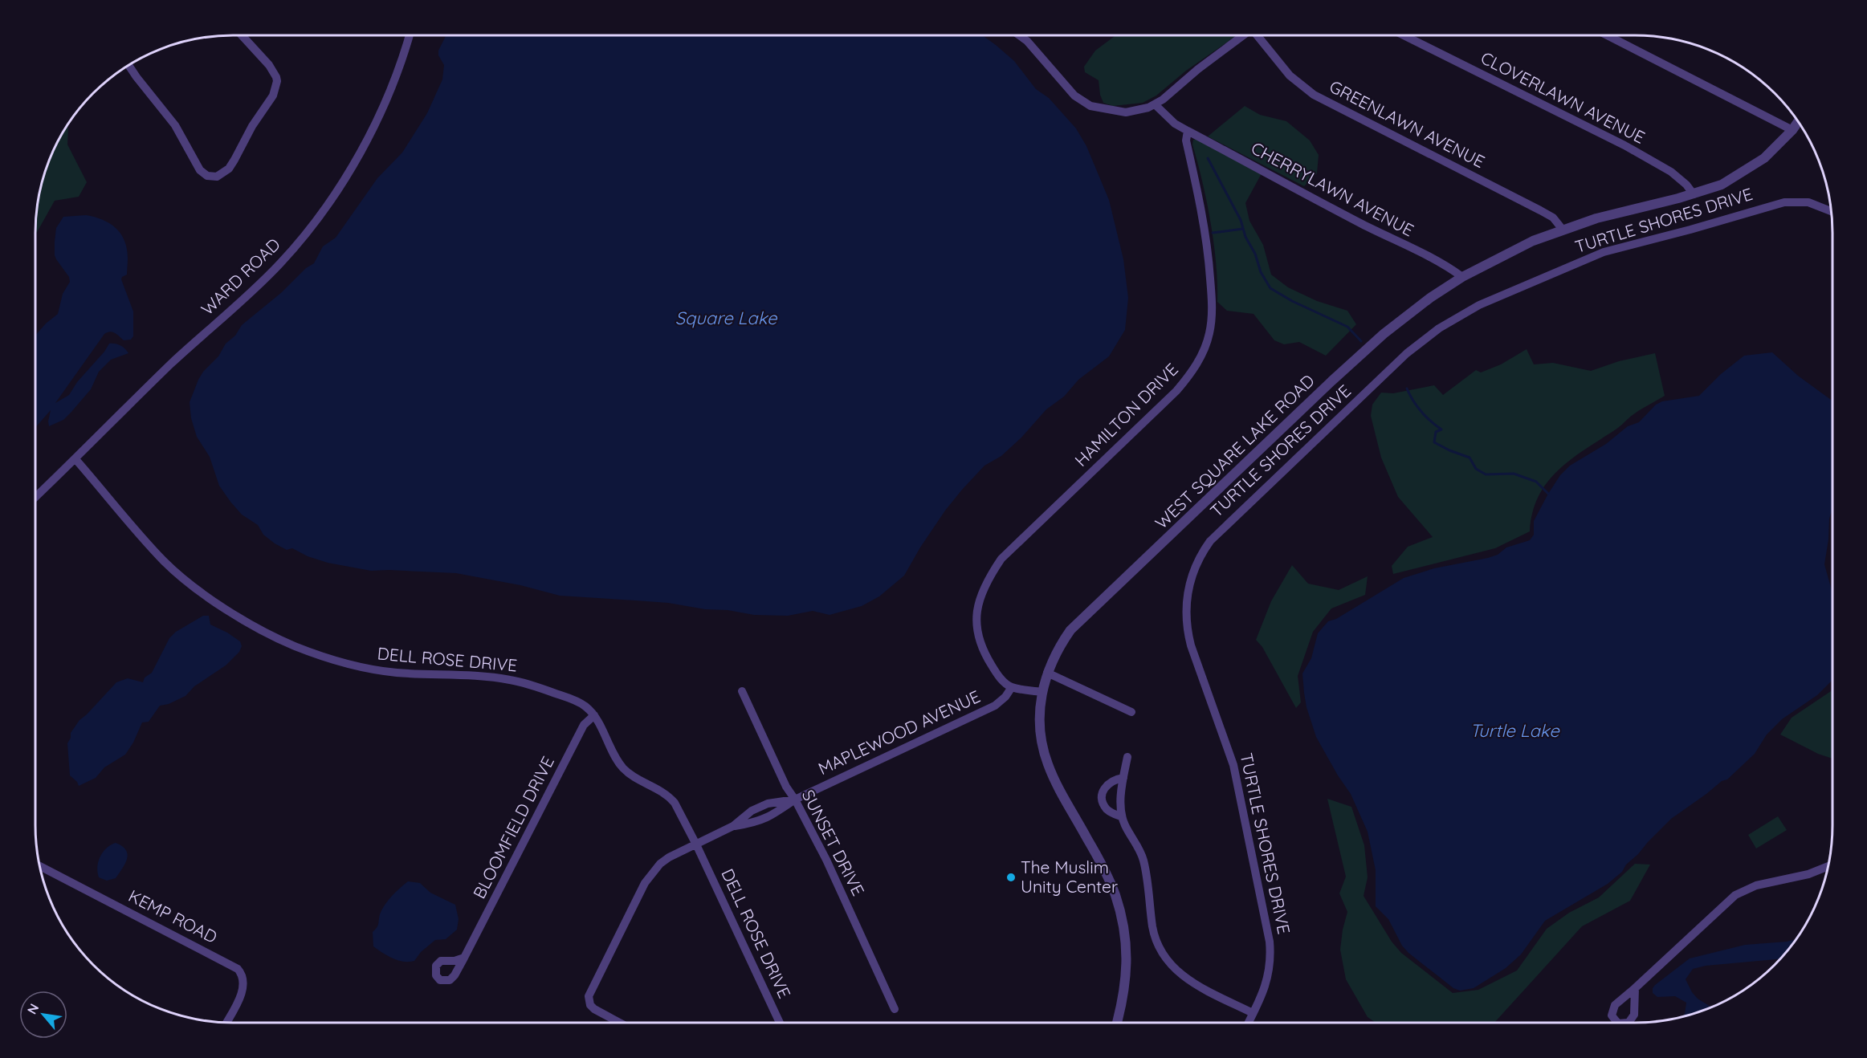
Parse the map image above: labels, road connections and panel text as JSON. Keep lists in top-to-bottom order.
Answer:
{
  "streets": {
    "street": [
      "CLOVERLAWN AVENUE",
      "GREENLAWN AVENUE",
      "CHERRYLAWN AVENUE",
      "TURTLE SHORES DRIVE",
      "WARD ROAD",
      "HAMILTON DRIVE",
      "WEST SQUARE LAKE ROAD",
      "DELL ROSE DRIVE",
      "MAPLEWOOD AVENUE",
      "BLOOMFIELD DRIVE",
      "SUNSET DRIVE",
      "KEMP ROAD"
    ]
  },
  "crossings": [
    ["CLOVERLAWN AVENUE", "WEST SQUARE LAKE ROAD"],
    ["GREENLAWN AVENUE", "WEST SQUARE LAKE ROAD"],
    ["CHERRYLAWN AVENUE", "HAMILTON DRIVE"],
    ["CHERRYLAWN AVENUE", "WEST SQUARE LAKE ROAD"],
    ["WARD ROAD", "DELL ROSE DRIVE"],
    ["HAMILTON DRIVE", "MAPLEWOOD AVENUE"],
    ["DELL ROSE DRIVE", "MAPLEWOOD AVENUE"],
    ["DELL ROSE DRIVE", "BLOOMFIELD DRIVE"],
    ["MAPLEWOOD AVENUE", "SUNSET DRIVE"]
  ],
  "water": ["Square Lake", "Turtle Lake"],
  "places": ["The Muslim Unity Center"],
  "north": "top left"
}
